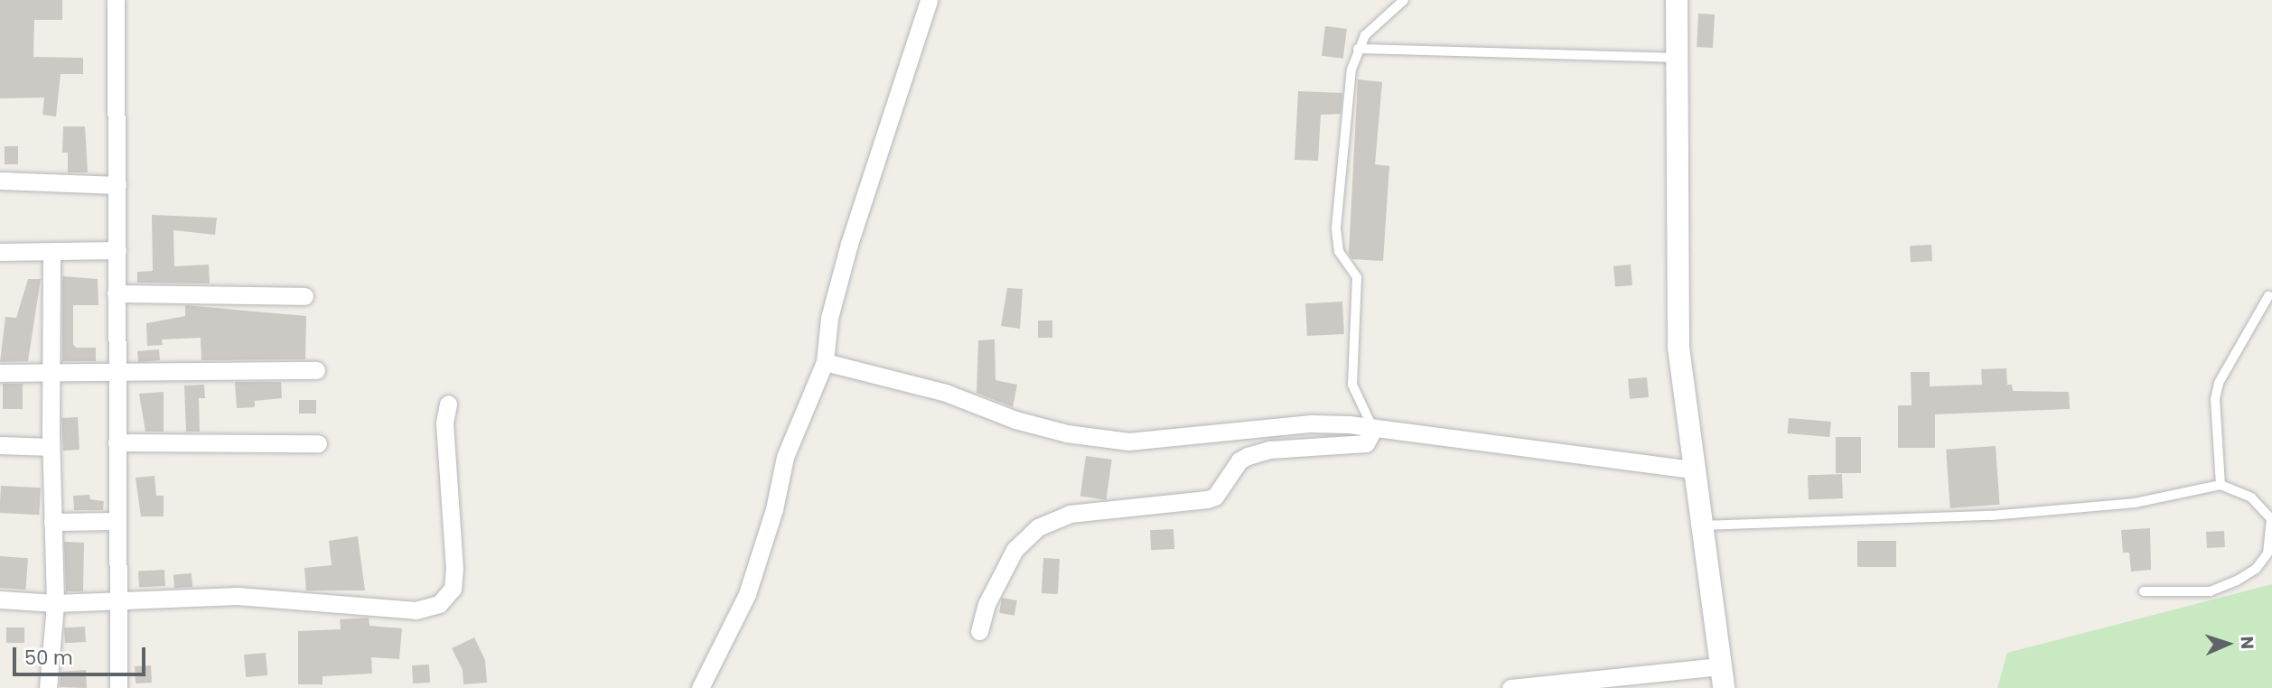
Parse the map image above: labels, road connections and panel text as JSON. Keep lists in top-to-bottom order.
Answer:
{
  "scale_bar": "50 m",
  "north": "right"
}
